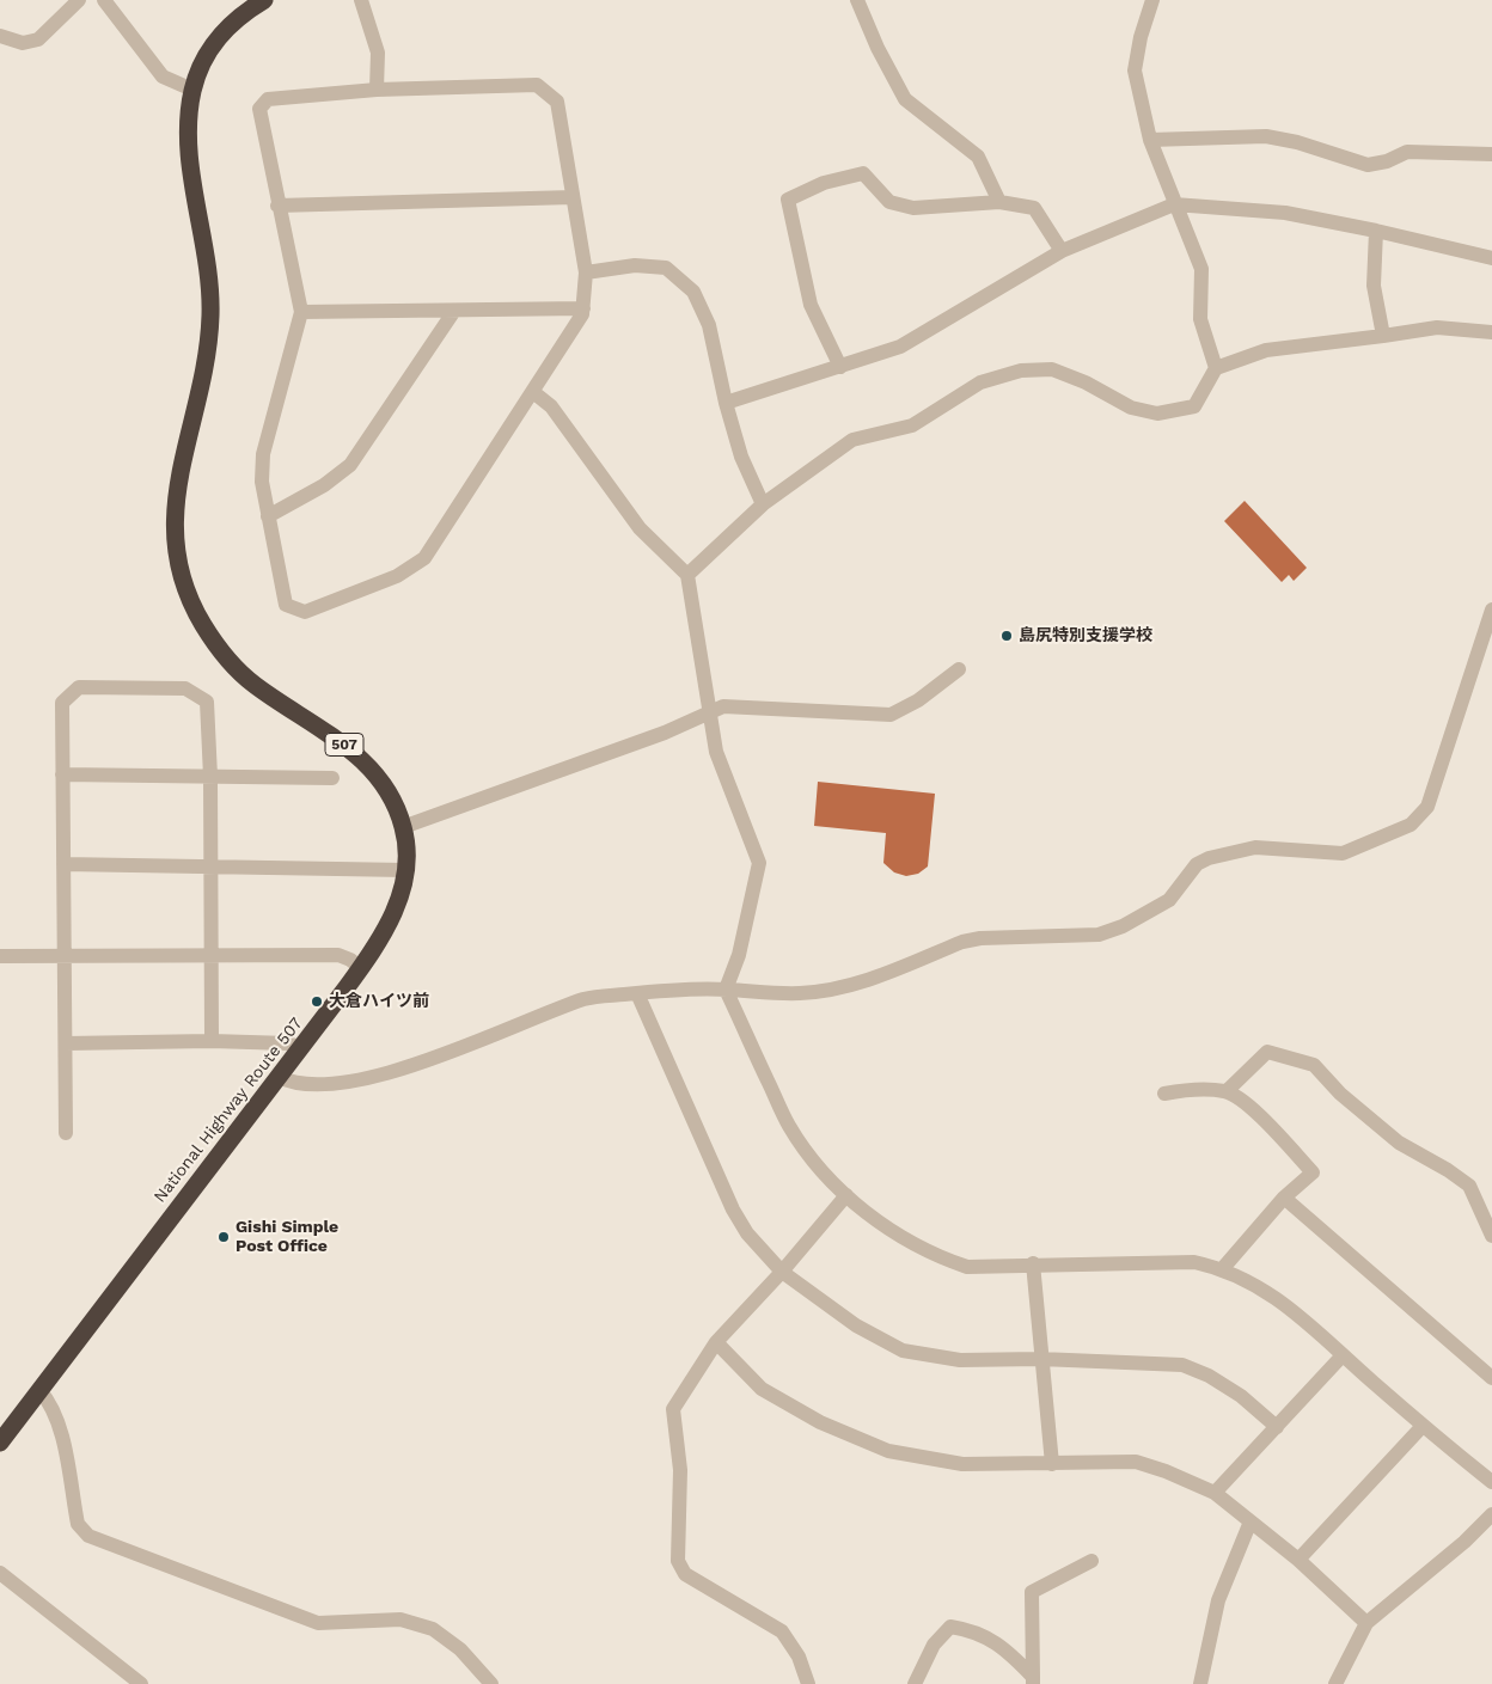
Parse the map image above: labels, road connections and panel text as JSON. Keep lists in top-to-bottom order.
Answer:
{
  "streets": {
    "highway": ["507", "National Highway Route 507"]
  },
  "places": ["島尻特別支援学校", "大倉ハイツ前", "Gishi Simple Post Office"]
}
